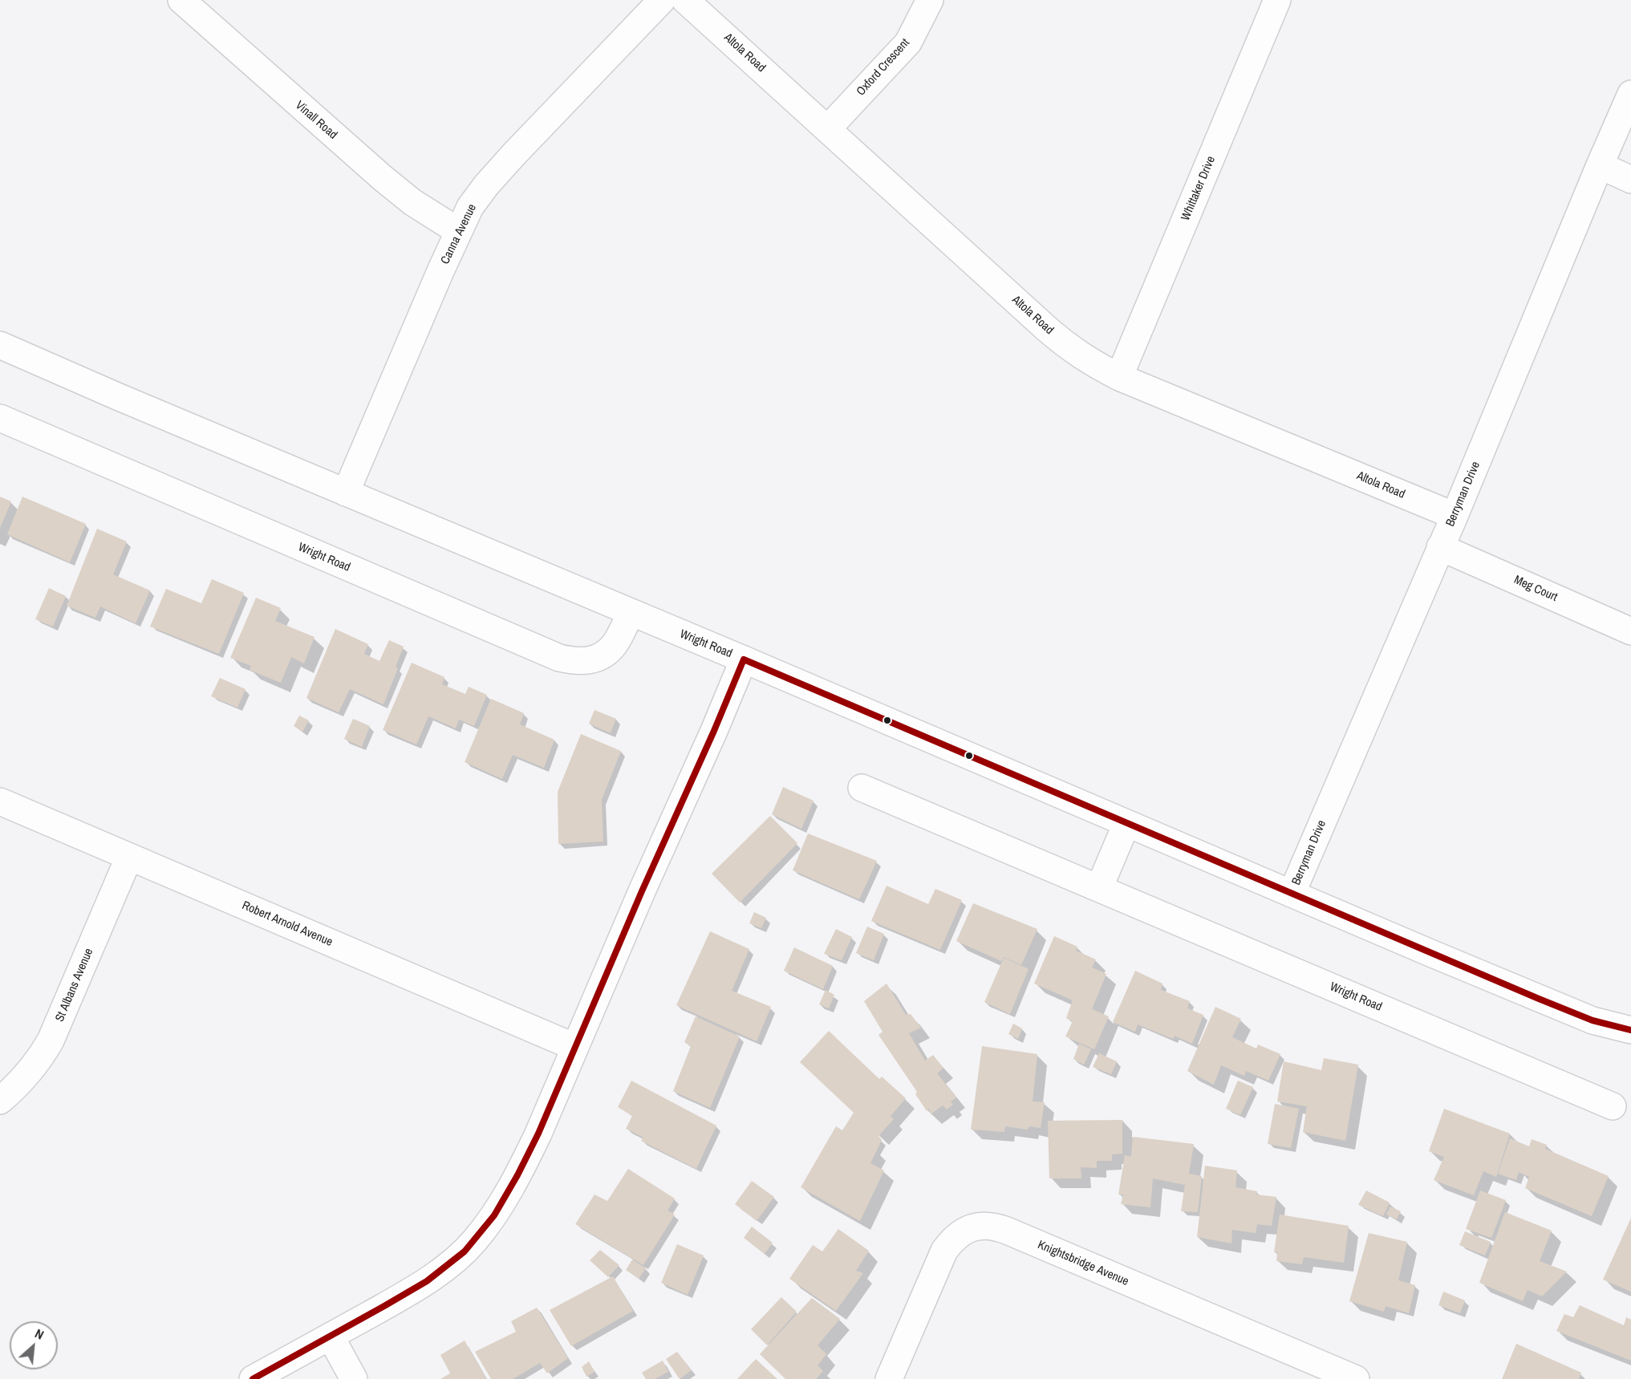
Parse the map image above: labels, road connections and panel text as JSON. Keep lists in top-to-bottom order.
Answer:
{
  "streets": {
    "street": [
      "Altola Road",
      "Oxford Crescent",
      "Vinall Road",
      "Whittaker Drive",
      "Canna Avenue",
      "Berryman Drive",
      "Wright Road",
      "Meg Court",
      "Robert Arnold Avenue",
      "St Albans Avenue",
      "Knightsbridge Avenue"
    ]
  },
  "crossings": [
    ["Altola Road", "Oxford Crescent"],
    ["Altola Road", "Whittaker Drive"],
    ["Altola Road", "Berryman Drive"],
    ["Vinall Road", "Canna Avenue"],
    ["Canna Avenue", "Wright Road"],
    ["Berryman Drive", "Wright Road"],
    ["Berryman Drive", "Meg Court"],
    ["Robert Arnold Avenue", "St Albans Avenue"]
  ],
  "north": "top right"
}
